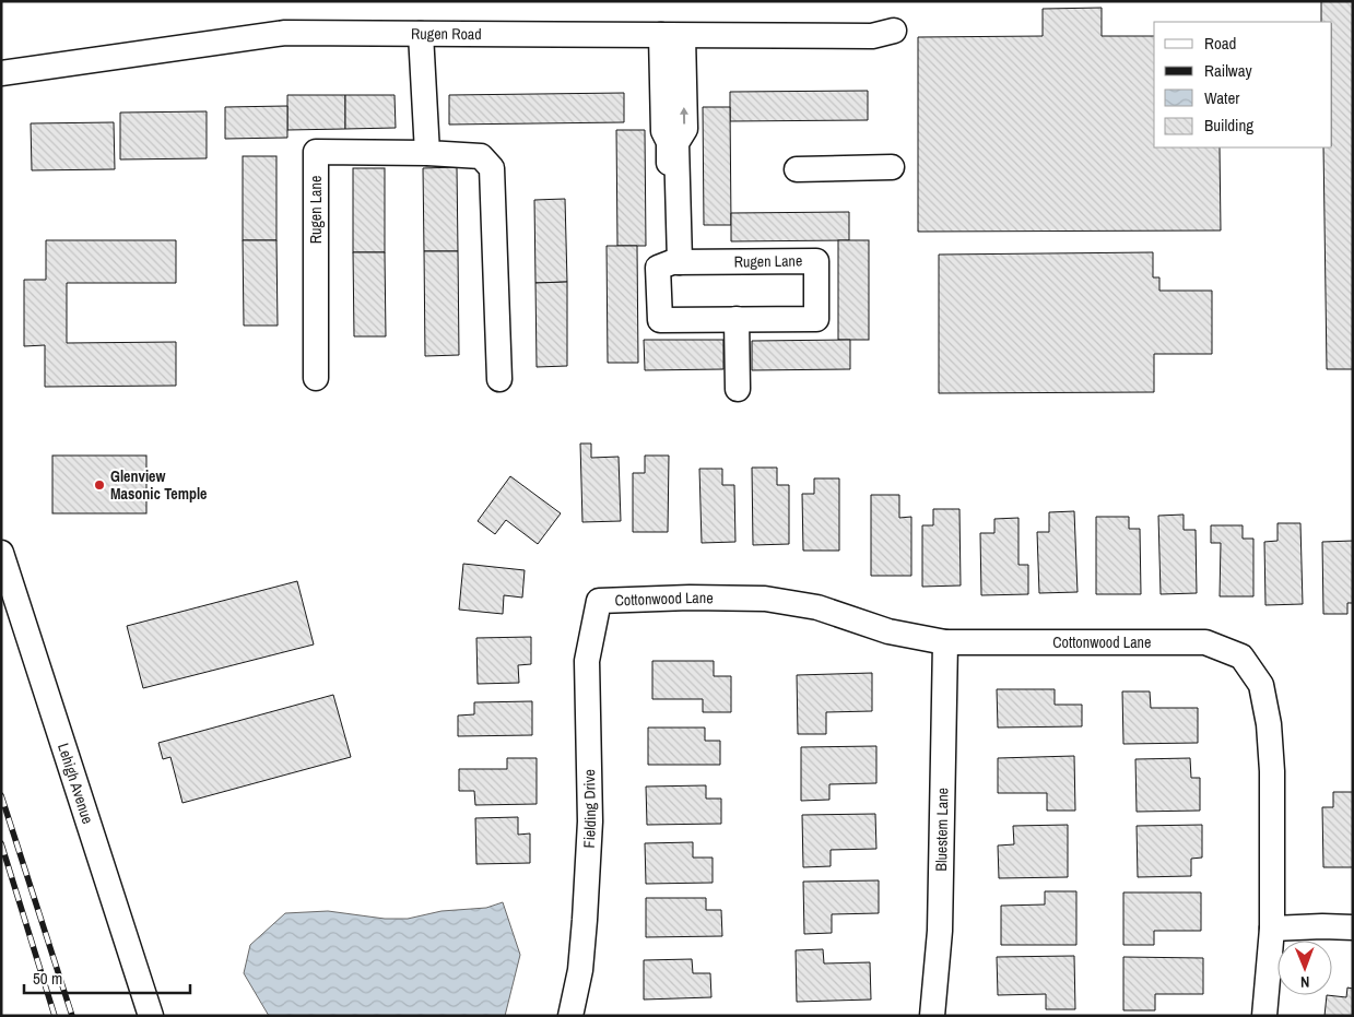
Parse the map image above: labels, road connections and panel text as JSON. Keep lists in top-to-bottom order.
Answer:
{
  "streets": {
    "street": [
      "Rugen Road",
      "Rugen Lane",
      "Cottonwood Lane",
      "Lehigh Avenue",
      "Fielding Drive",
      "Bluestem Lane"
    ]
  },
  "crossings": [
    ["Cottonwood Lane", "Fielding Drive"],
    ["Cottonwood Lane", "Bluestem Lane"]
  ],
  "places": ["Glenview Masonic Temple"],
  "legend": [
    "Road",
    "Railway",
    "Water",
    "Building"
  ],
  "scale_bar": "50 m",
  "north": "bottom"
}
